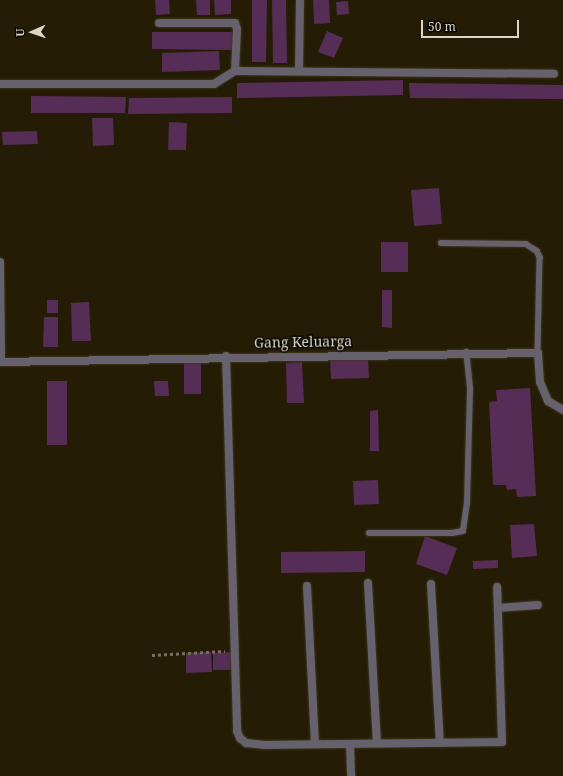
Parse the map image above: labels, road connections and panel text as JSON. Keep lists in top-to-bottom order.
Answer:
{
  "streets": {
    "street": ["Gang Keluarga"]
  },
  "scale_bar": "50 m",
  "north": "left"
}
